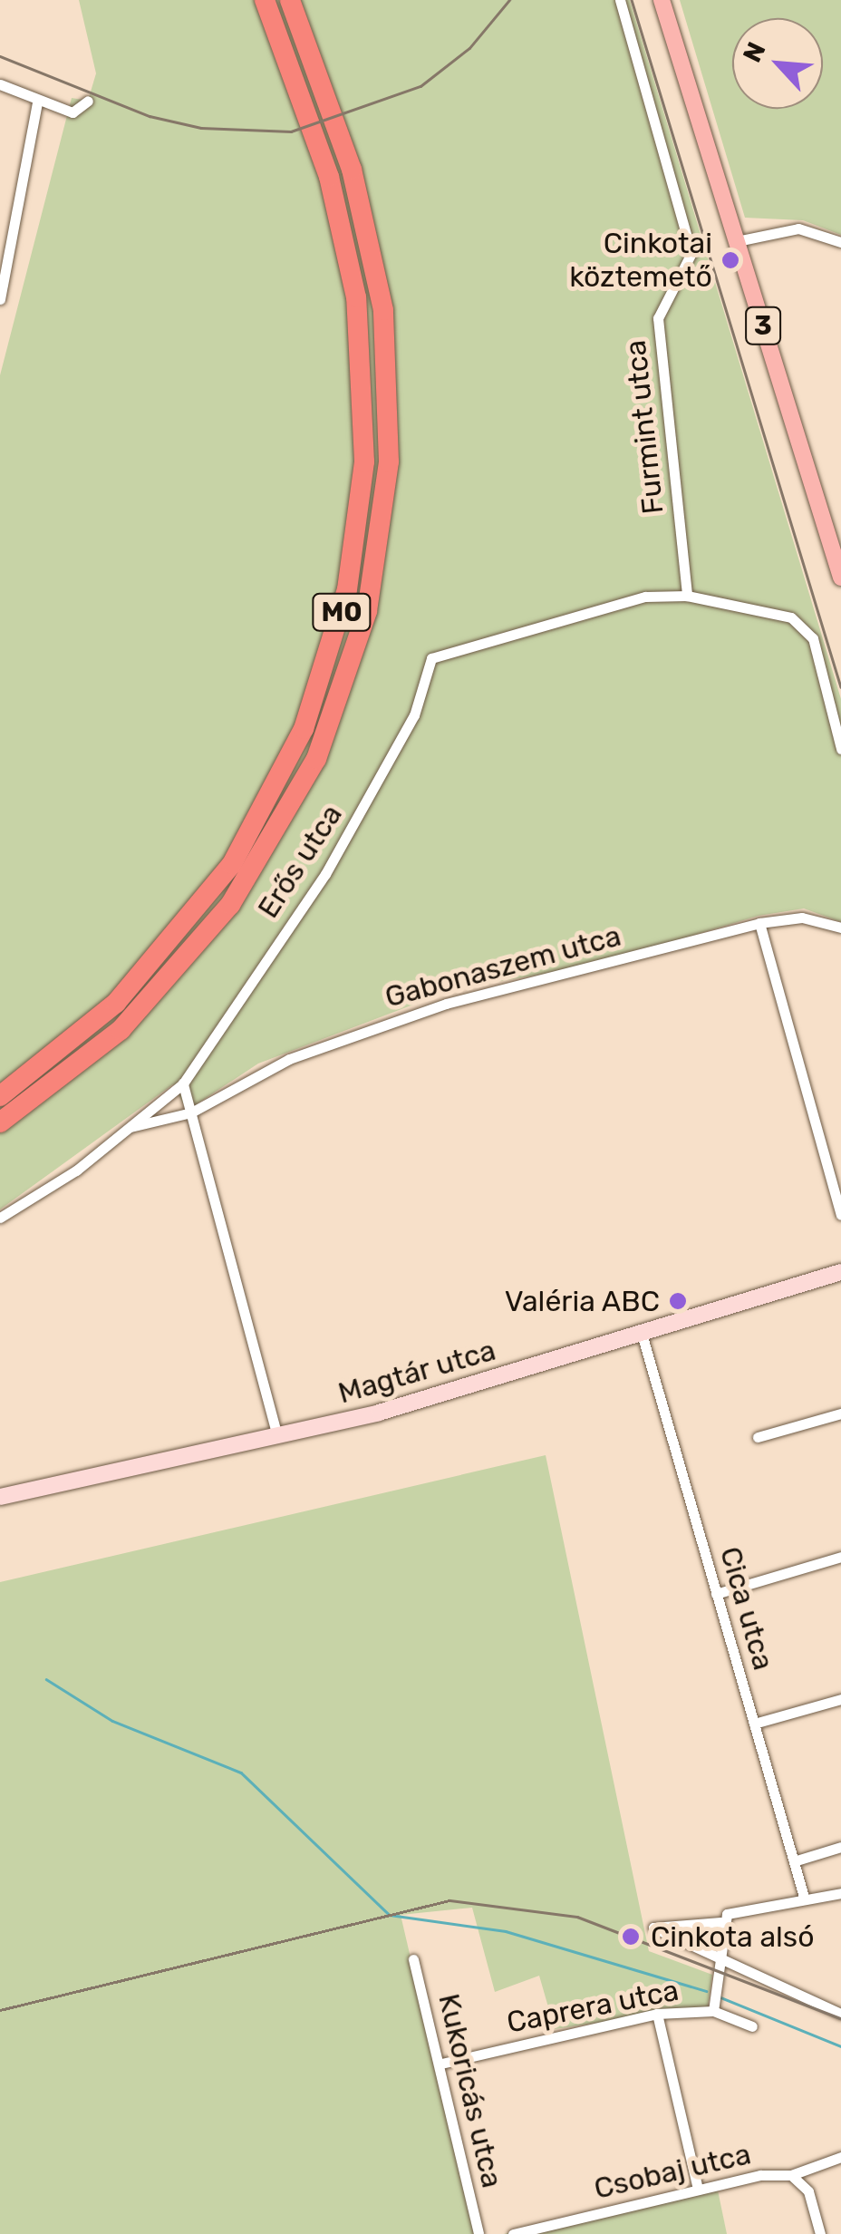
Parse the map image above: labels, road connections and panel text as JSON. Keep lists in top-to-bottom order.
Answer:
{
  "streets": {
    "highway": ["M0"],
    "main road": ["3"],
    "street": [
      "Furmint utca",
      "Erős utca",
      "Gabonaszem utca",
      "Magtár utca",
      "Cica utca",
      "Caprera utca",
      "Kukoricás utca",
      "Csobaj utca"
    ]
  },
  "crossings": [
    ["Furmint utca", "Erős utca"],
    ["Magtár utca", "Cica utca"],
    ["Caprera utca", "Kukoricás utca"]
  ],
  "places": ["Cinkotai köztemető", "Valéria ABC", "Cinkota alsó"],
  "north": "top left"
}
